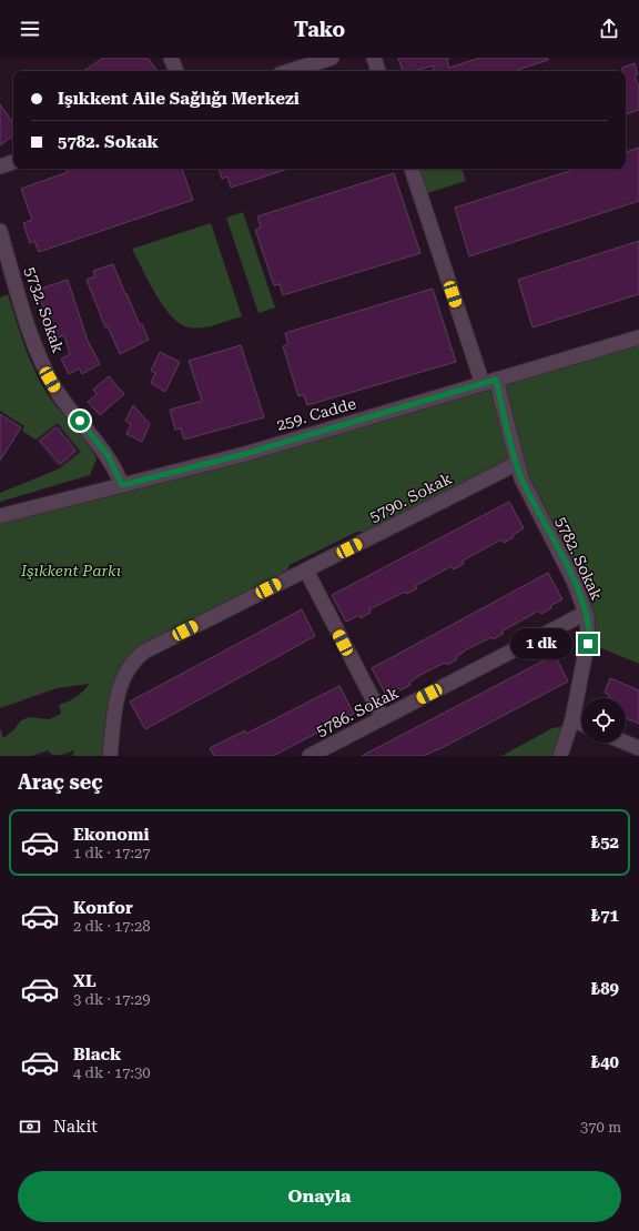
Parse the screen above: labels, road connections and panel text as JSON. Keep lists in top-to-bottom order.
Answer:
{
  "streets": {
    "street": [
      "5732. Sokak",
      "259. Cadde",
      "5790. Sokak",
      "5782. Sokak",
      "5786. Sokak"
    ]
  },
  "crossings": [
    ["5732. Sokak", "259. Cadde"],
    ["259. Cadde", "5782. Sokak"],
    ["5790. Sokak", "5782. Sokak"],
    ["5782. Sokak", "5786. Sokak"]
  ],
  "parks": ["Işıkkent Parkı"],
  "page": {
    "header": "Tako",
    "banner": ["Işıkkent Aile Sağlığı Merkezi", "5782. Sokak"],
    "bubble": "1 dk",
    "heading": "Araç seç",
    "list": [
      {
        "name": "Ekonomi",
        "note": "1 dk · 17:27",
        "value": "₺52"
      },
      {
        "name": "Konfor",
        "note": "2 dk · 17:28",
        "value": "₺71"
      },
      {
        "name": "XL",
        "note": "3 dk · 17:29",
        "value": "₺89"
      },
      {
        "name": "Black",
        "note": "4 dk · 17:30",
        "value": "₺40"
      }
    ],
    "pay": ["Nakit", "370 m"],
    "buttons": "Onayla"
  }
}
